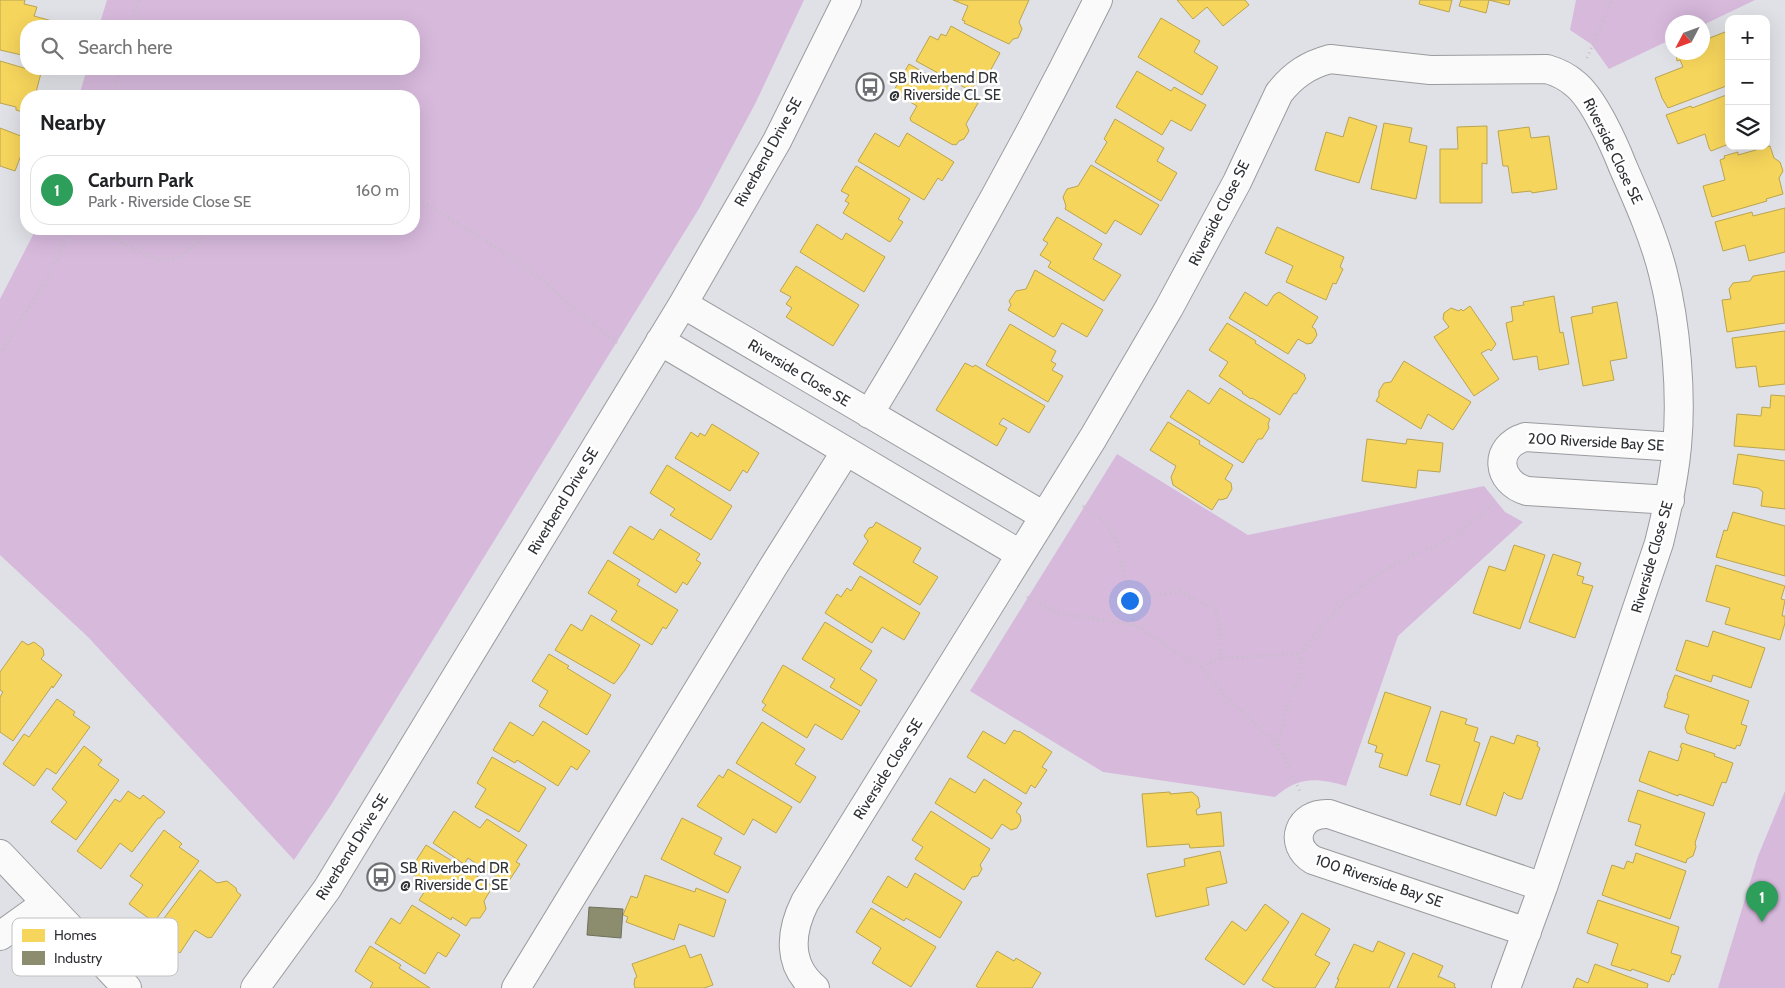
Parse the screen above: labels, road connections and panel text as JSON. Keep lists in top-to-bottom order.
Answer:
{
  "streets": {
    "street": [
      "Riverside Close SE",
      "Riverbend Drive SE",
      "200 Riverside Bay SE",
      "100 Riverside Bay SE"
    ]
  },
  "crossings": [
    ["Riverside Close SE", "Riverbend Drive SE"],
    ["Riverside Close SE", "200 Riverside Bay SE"],
    ["Riverside Close SE", "100 Riverside Bay SE"]
  ],
  "places": {
    "bus stop": ["SB Riverbend DR @ Riverside CL SE", "SB Riverbend DR @ Riverside CI SE"]
  },
  "legend": ["Homes", "Industry"],
  "north": "bottom left",
  "page": {
    "map_buttons": ["+", "−"],
    "search": "Search here",
    "heading": "Nearby",
    "list": [
      {
        "mark": "1",
        "name": "Carburn Park",
        "note": "Park · Riverside Close SE",
        "value": "160 m"
      }
    ],
    "pins": "1"
  }
}
